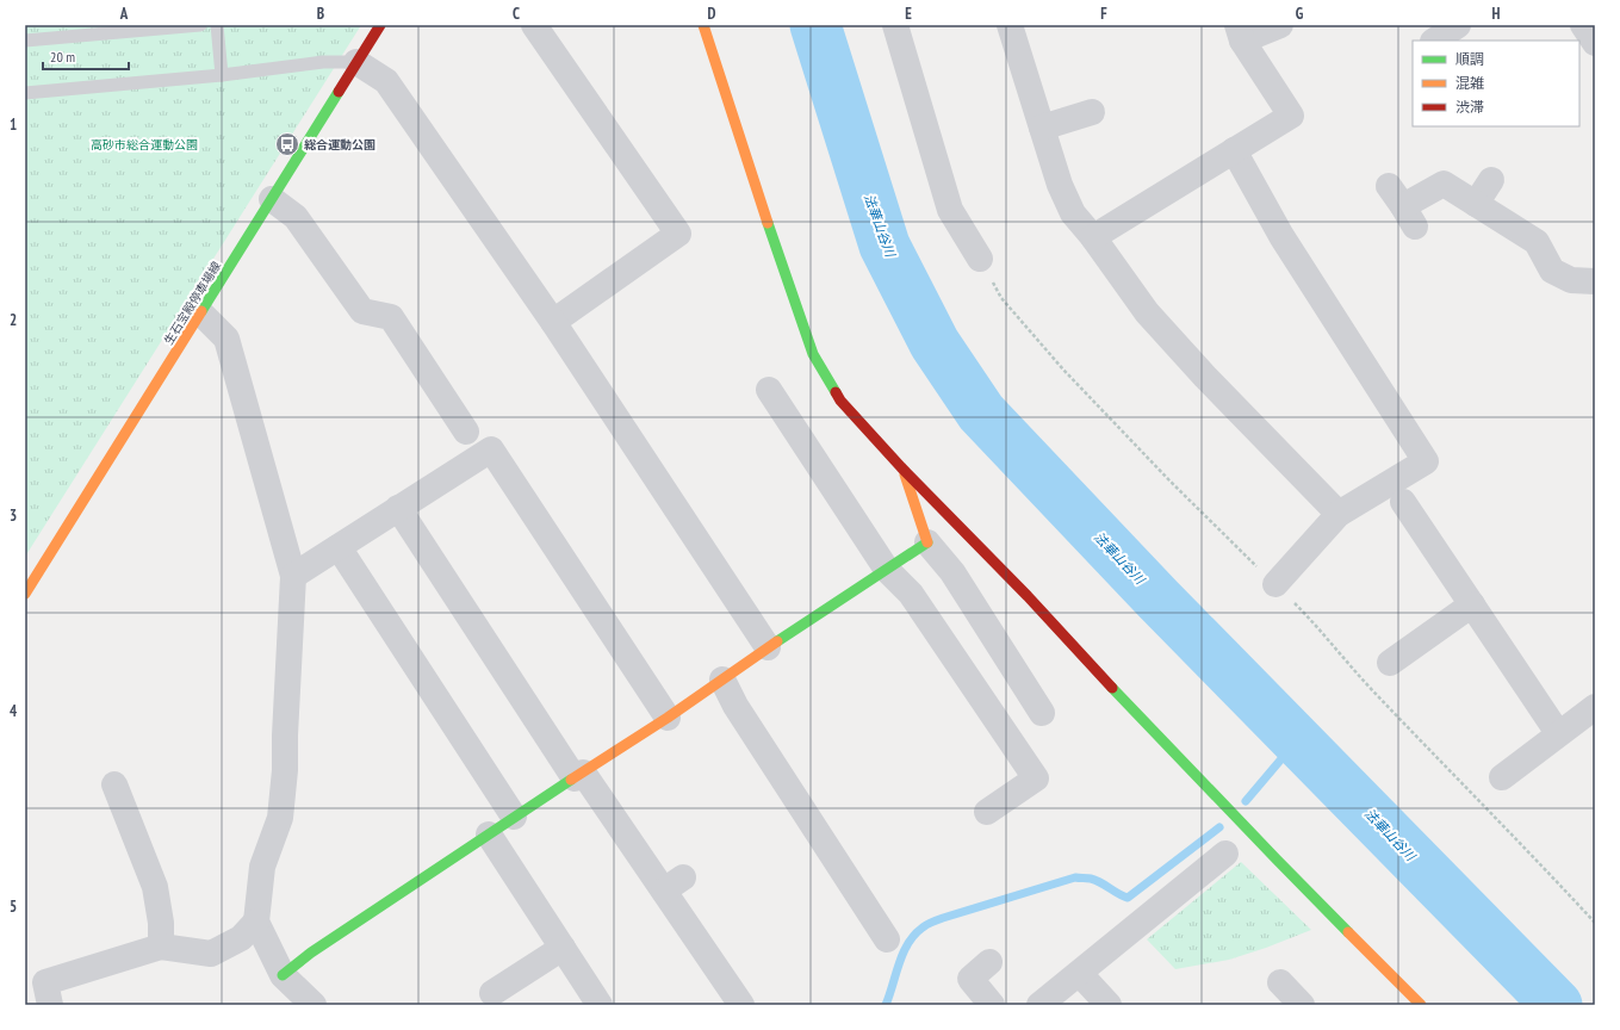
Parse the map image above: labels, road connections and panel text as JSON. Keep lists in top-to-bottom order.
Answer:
{
  "streets": {
    "street": ["生石宝殿停車場線"]
  },
  "water": ["法華山谷川"],
  "parks": ["高砂市総合運動公園"],
  "places": {
    "bus stop": ["総合運動公園"]
  },
  "legend": ["順調", "混雑", "渋滞"],
  "scale_bar": "20 m",
  "grid": {
    "columns": [
      "A",
      "B",
      "C",
      "D",
      "E",
      "F",
      "G",
      "H"
    ],
    "rows": [
      "1",
      "2",
      "3",
      "4",
      "5"
    ]
  }
}
